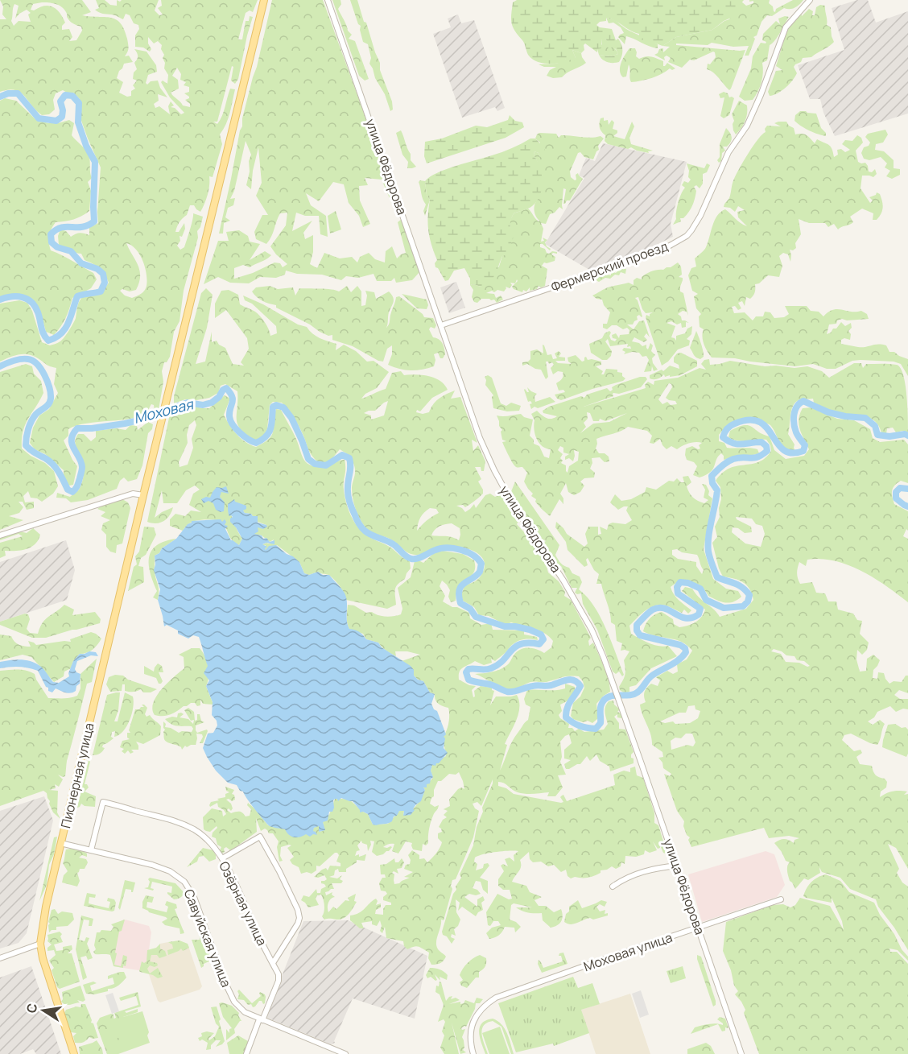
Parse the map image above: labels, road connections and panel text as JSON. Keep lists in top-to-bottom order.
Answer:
{
  "streets": {
    "main road": ["Пионерная улица"],
    "street": [
      "улица Фёдорова",
      "Фермерский проезд",
      "Озёрная улица",
      "Савуйская улица",
      "Моховая улица"
    ]
  },
  "crossings": [
    ["улица Фёдорова", "Фермерский проезд"],
    ["улица Фёдорова", "Моховая улица"],
    ["Пионерная улица", "Савуйская улица"],
    ["Озёрная улица", "Савуйская улица"]
  ],
  "water": ["Моховая"],
  "north": "left"
}
